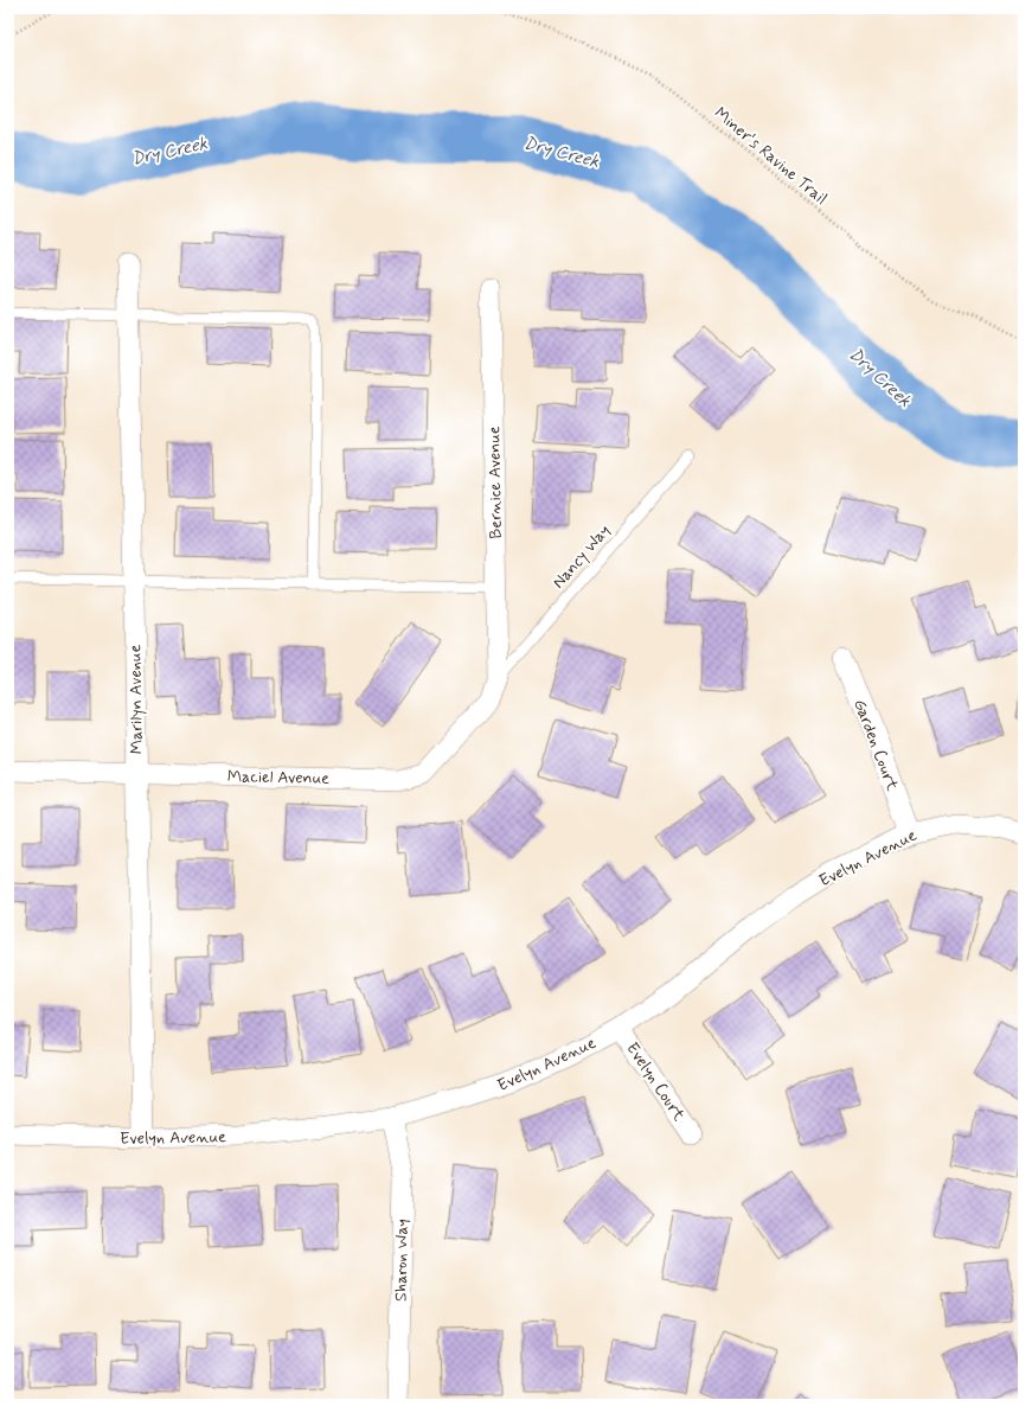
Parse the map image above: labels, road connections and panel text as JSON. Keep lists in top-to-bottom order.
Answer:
{
  "streets": {
    "street": [
      "Bernice Avenue",
      "Marilyn Avenue",
      "Garden Court",
      "Maciel Avenue",
      "Evelyn Avenue",
      "Evelyn Court",
      "Sharon Way"
    ],
    "lane": ["Nancy Way"],
    "path": ["Miner's Ravine Trail"]
  },
  "crossings": [
    ["Bernice Avenue", "Nancy Way"],
    ["Bernice Avenue", "Maciel Avenue"],
    ["Nancy Way", "Maciel Avenue"],
    ["Marilyn Avenue", "Maciel Avenue"],
    ["Marilyn Avenue", "Evelyn Avenue"],
    ["Garden Court", "Evelyn Avenue"],
    ["Evelyn Avenue", "Evelyn Court"],
    ["Evelyn Avenue", "Sharon Way"]
  ],
  "water": ["Dry Creek"]
}
